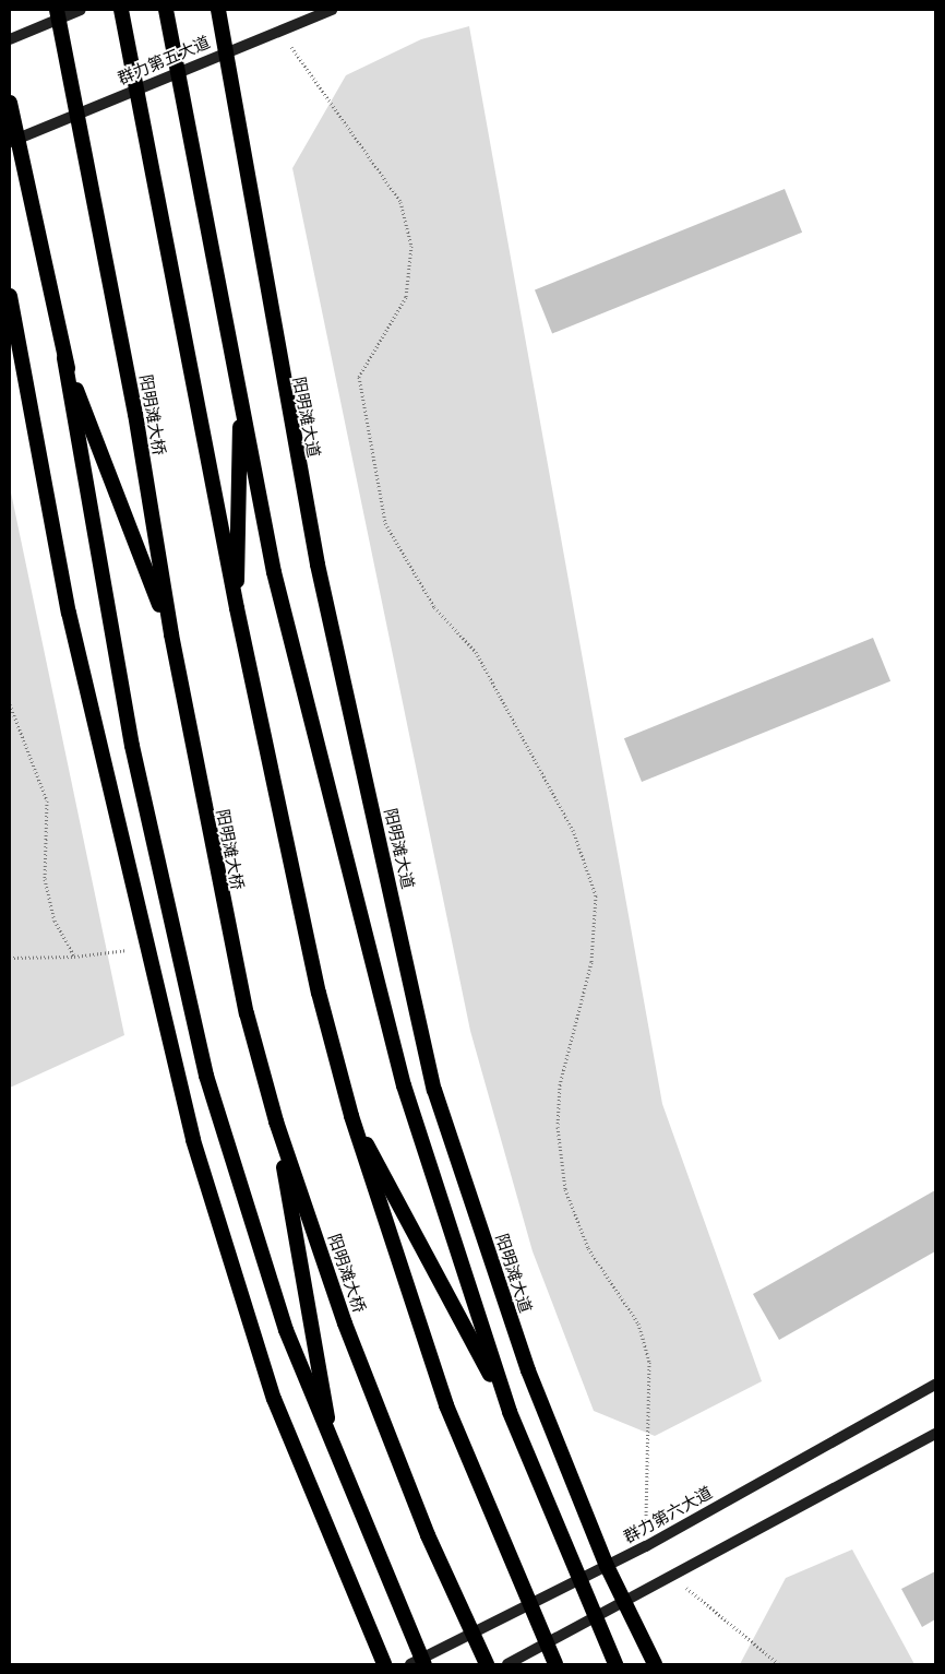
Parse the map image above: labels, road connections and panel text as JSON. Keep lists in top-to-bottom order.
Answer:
{
  "streets": {
    "highway": ["阳明滩大桥", "阳明滩大道"],
    "main road": ["群力第五大道", "群力第六大道"]
  },
  "crossings": [
    ["群力第五大道", "阳明滩大道"],
    ["阳明滩大道", "群力第六大道"]
  ]
}
